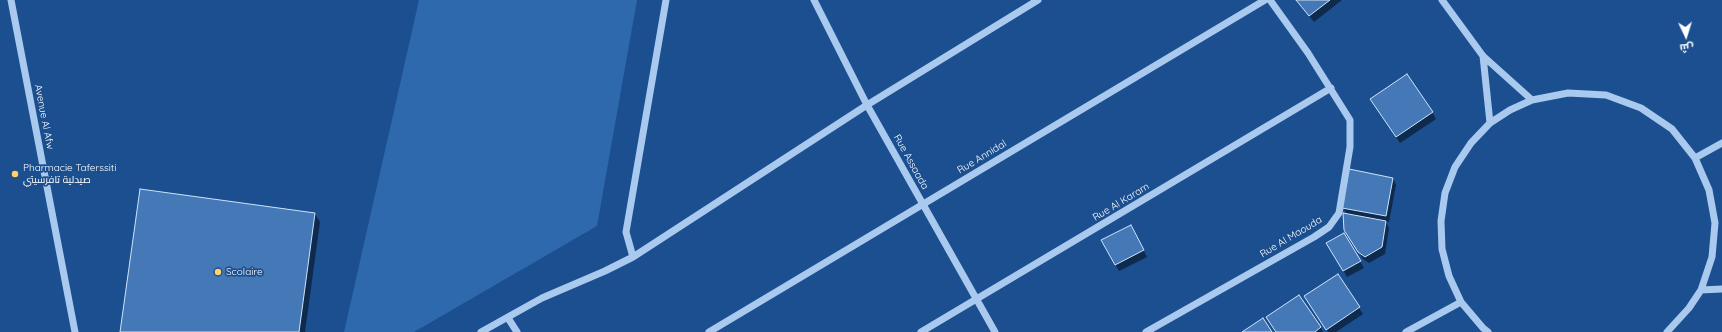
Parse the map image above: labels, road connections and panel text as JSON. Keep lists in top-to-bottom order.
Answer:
{
  "streets": {
    "street": [
      "Avenue Al Afw",
      "Rue Annidal",
      "Rue Assaada",
      "Rue Al Karam",
      "Rue Al Maouda"
    ]
  },
  "crossings": [
    ["Rue Annidal", "Rue Assaada"],
    ["Rue Assaada", "Rue Al Karam"],
    ["Rue Al Karam", "Rue Al Maouda"]
  ],
  "places": ["Pharmacie Taferssiti صيدلية تافرسيتي", "Scolaire"],
  "north": "bottom"
}
